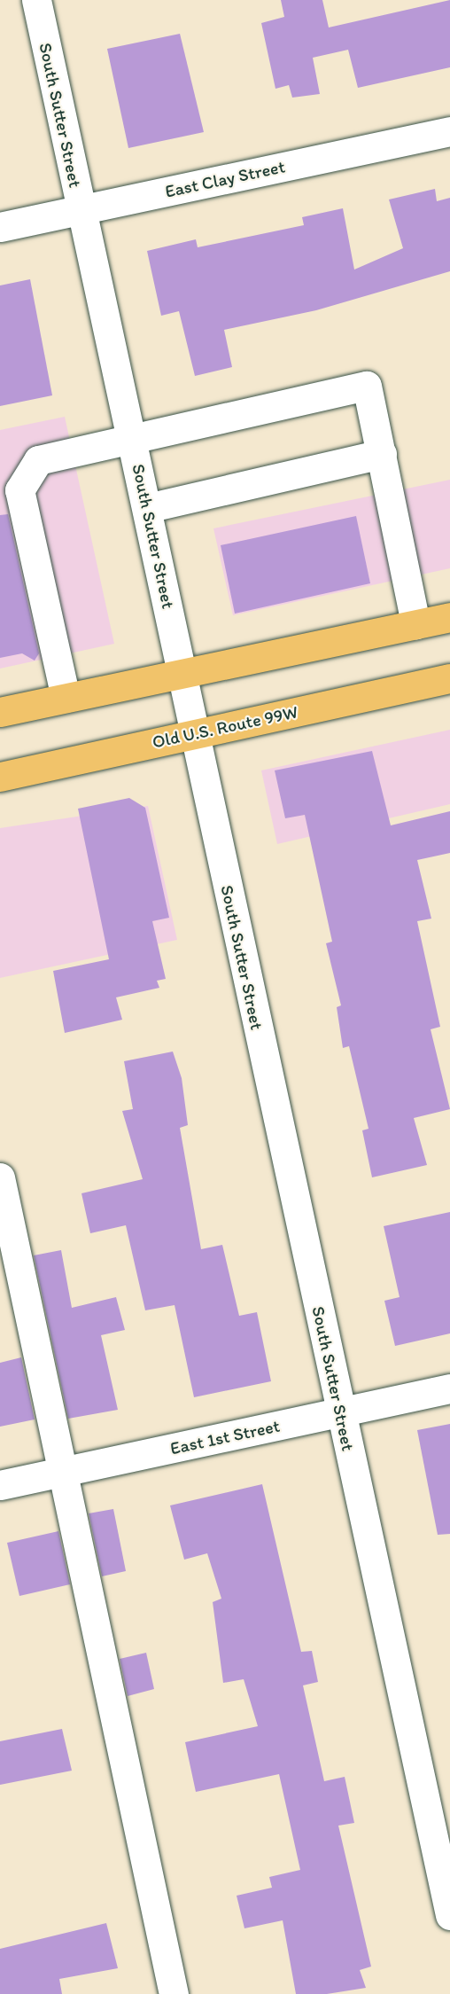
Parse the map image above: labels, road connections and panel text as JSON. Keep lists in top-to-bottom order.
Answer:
{
  "streets": {
    "main road": ["Old U.S. Route 99W"],
    "street": ["South Sutter Street", "East Clay Street", "East 1st Street"]
  },
  "crossings": [
    ["South Sutter Street", "East Clay Street"],
    ["South Sutter Street", "Old U.S. Route 99W"],
    ["South Sutter Street", "East 1st Street"]
  ]
}
